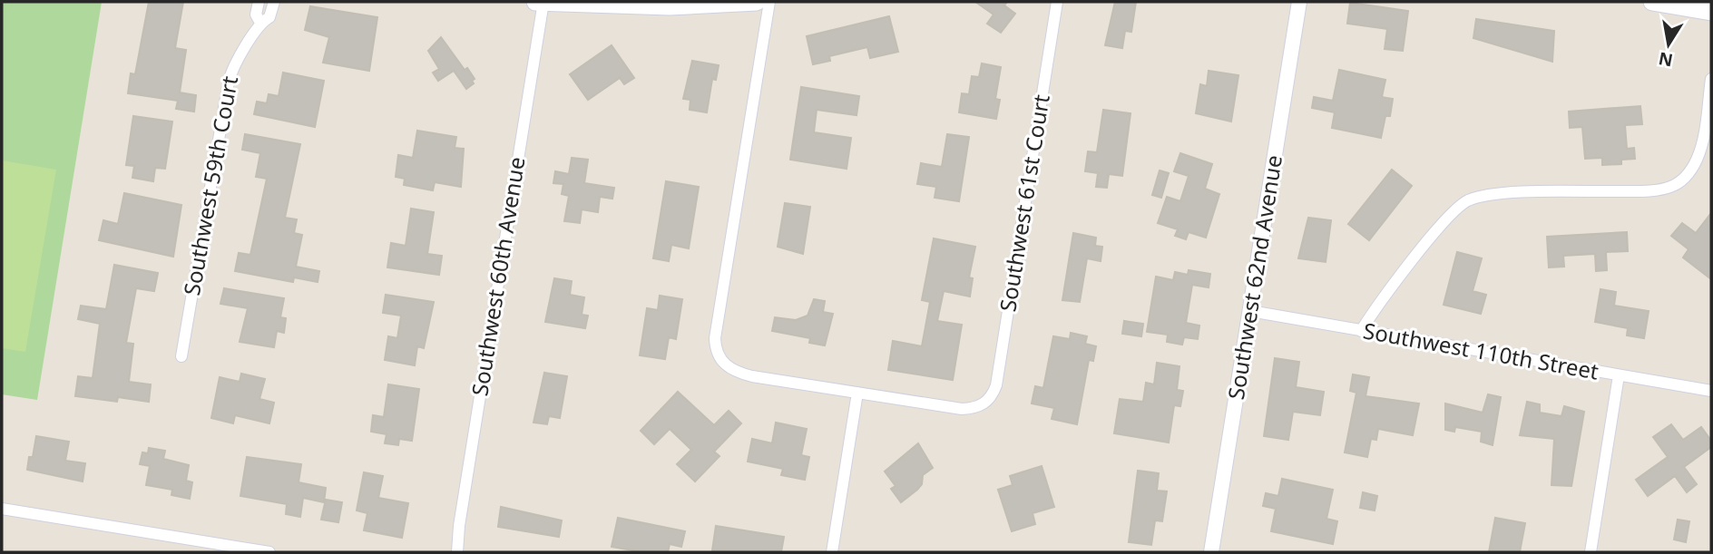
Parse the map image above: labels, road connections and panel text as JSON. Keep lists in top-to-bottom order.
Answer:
{
  "streets": {
    "street": [
      "Southwest 59th Court",
      "Southwest 61st Court",
      "Southwest 60th Avenue",
      "Southwest 62nd Avenue",
      "Southwest 110th Street"
    ]
  },
  "crossings": [
    ["Southwest 62nd Avenue", "Southwest 110th Street"]
  ],
  "north": "bottom"
}
